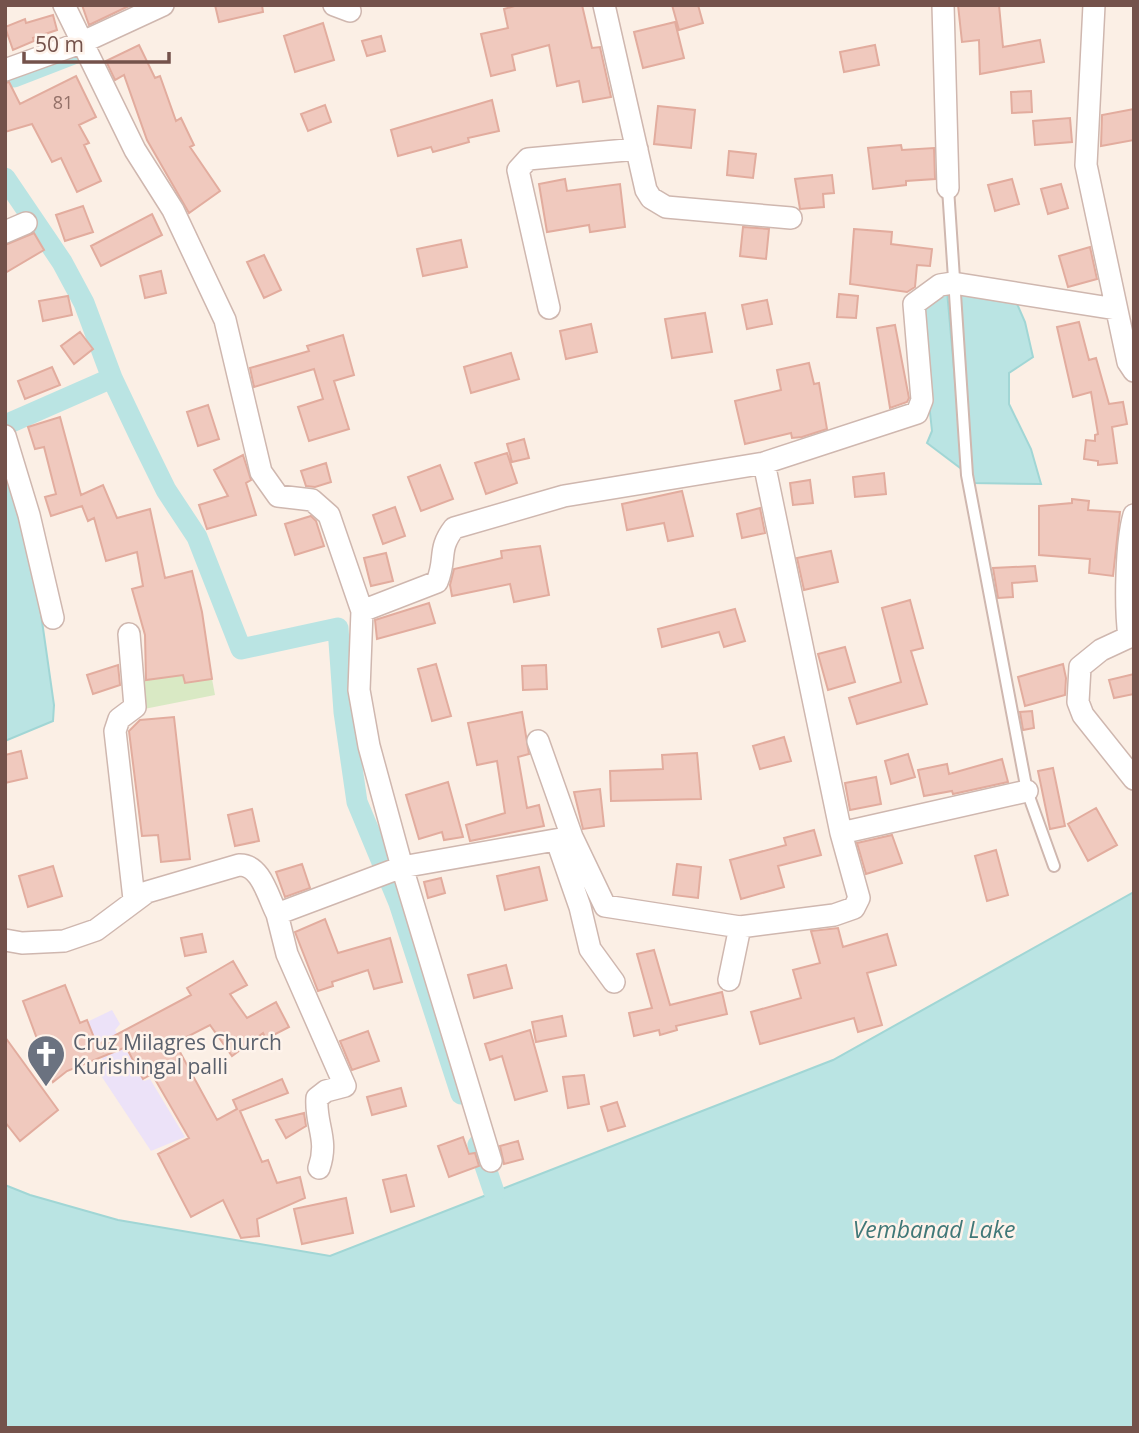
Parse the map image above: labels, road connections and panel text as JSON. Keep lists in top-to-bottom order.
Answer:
{
  "water": ["Vembanad Lake"],
  "places": {
    "church": ["Cruz Milagres Church Kurishingal palli"]
  },
  "house_numbers": ["81"],
  "scale_bar": "50 m"
}
